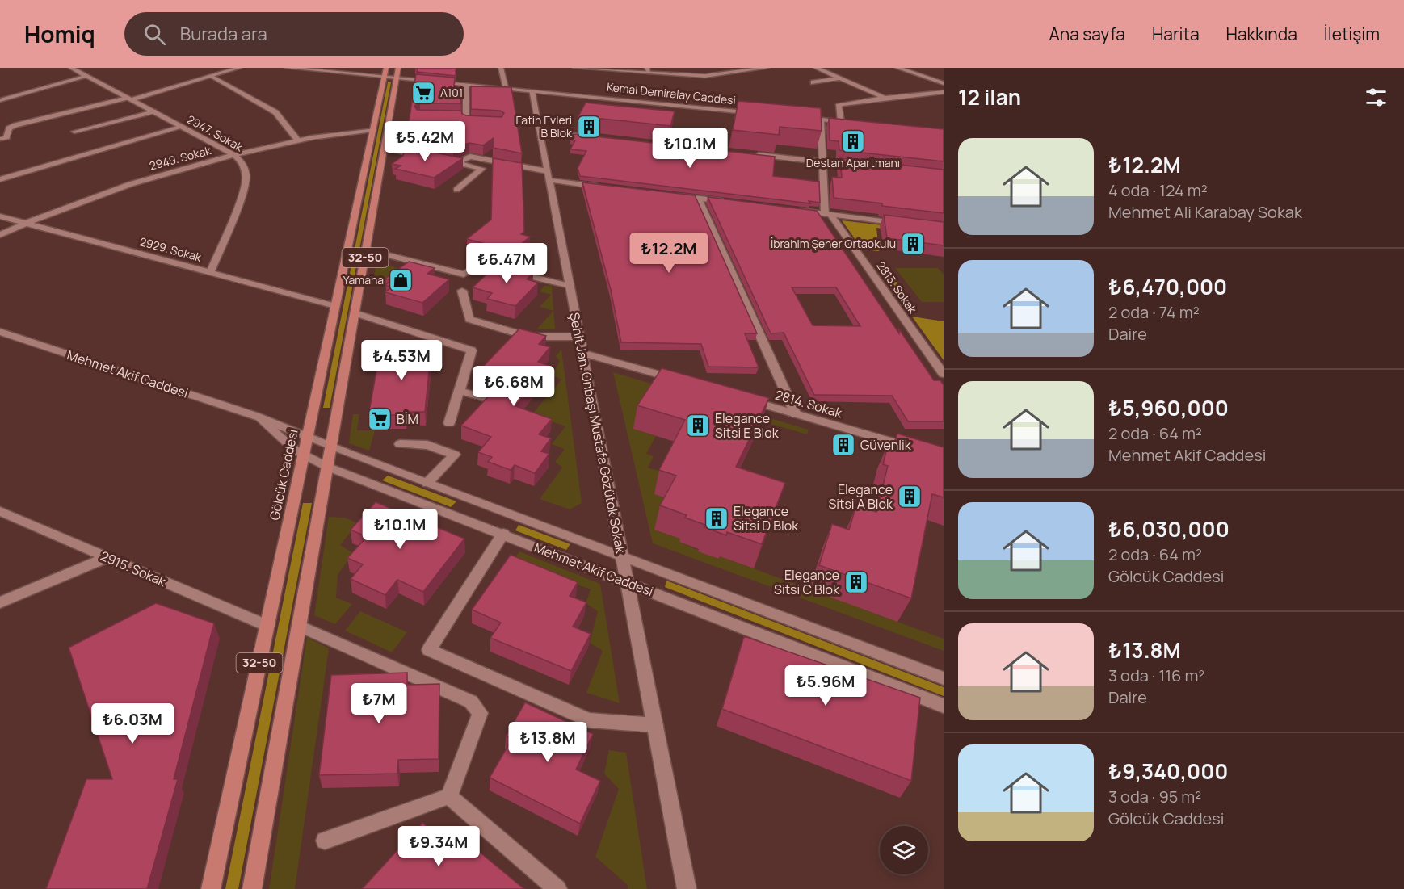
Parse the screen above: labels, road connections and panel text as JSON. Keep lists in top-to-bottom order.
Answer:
{
  "streets": {
    "main road": ["32-50", "Gölcük Caddesi"],
    "street": [
      "Kemal Demiralay Caddesi",
      "2947. Sokak",
      "2949. Sokak",
      "2929. Sokak",
      "2813. Sokak",
      "Mehmet Akif Caddesi",
      "2814. Sokak",
      "Şehit Jan. Onbaşı Mustafa Gözütok Sokak",
      "2915. Sokak"
    ]
  },
  "crossings": [
    ["Kemal Demiralay Caddesi", "32-50"],
    ["Kemal Demiralay Caddesi", "Şehit Jan. Onbaşı Mustafa Gözütok Sokak"],
    ["Kemal Demiralay Caddesi", "Gölcük Caddesi"],
    ["2947. Sokak", "2949. Sokak"],
    ["2947. Sokak", "2929. Sokak"],
    ["2949. Sokak", "2929. Sokak"],
    ["2949. Sokak", "Gölcük Caddesi"],
    ["2929. Sokak", "Gölcük Caddesi"],
    ["32-50", "Mehmet Akif Caddesi"],
    ["Mehmet Akif Caddesi", "Şehit Jan. Onbaşı Mustafa Gözütok Sokak"],
    ["Mehmet Akif Caddesi", "Gölcük Caddesi"],
    ["Gölcük Caddesi", "2915. Sokak"]
  ],
  "places": {
    "supermarket": ["A101", "BİM"],
    "building": [
      "Fatih Evleri B Blok",
      "Destan Apartmanı",
      "İbrahim Şener Ortaokulu",
      "Elegance Sitsi E Blok",
      "Güvenlik",
      "Elegance Sitsi A Blok",
      "Elegance Sitsi D Blok",
      "Elegance Sitsi C Blok"
    ],
    "shop": ["Yamaha"]
  },
  "page": {
    "header": "Homiq",
    "search": "Burada ara",
    "nav": [
      "Ana sayfa",
      "Harita",
      "Hakkında",
      "İletişim"
    ],
    "heading": "12 ilan",
    "price": [
      "₺5.42M",
      "₺10.1M",
      "₺12.2M",
      "₺6.47M",
      "₺4.53M",
      "₺6.68M",
      "₺10.1M",
      "₺5.96M",
      "₺7M",
      "₺6.03M",
      "₺13.8M",
      "₺9.34M"
    ],
    "list": [
      {
        "name": "₺12.2M",
        "note": "4 oda · 124 m² · Mehmet Ali Karabay Sokak"
      },
      {
        "name": "₺6,470,000",
        "note": "2 oda · 74 m² · Daire"
      },
      {
        "name": "₺5,960,000",
        "note": "2 oda · 64 m² · Mehmet Akif Caddesi"
      },
      {
        "name": "₺6,030,000",
        "note": "2 oda · 64 m² · Gölcük Caddesi"
      },
      {
        "name": "₺13.8M",
        "note": "3 oda · 116 m² · Daire"
      },
      {
        "name": "₺9,340,000",
        "note": "3 oda · 95 m² · Gölcük Caddesi"
      }
    ]
  }
}
